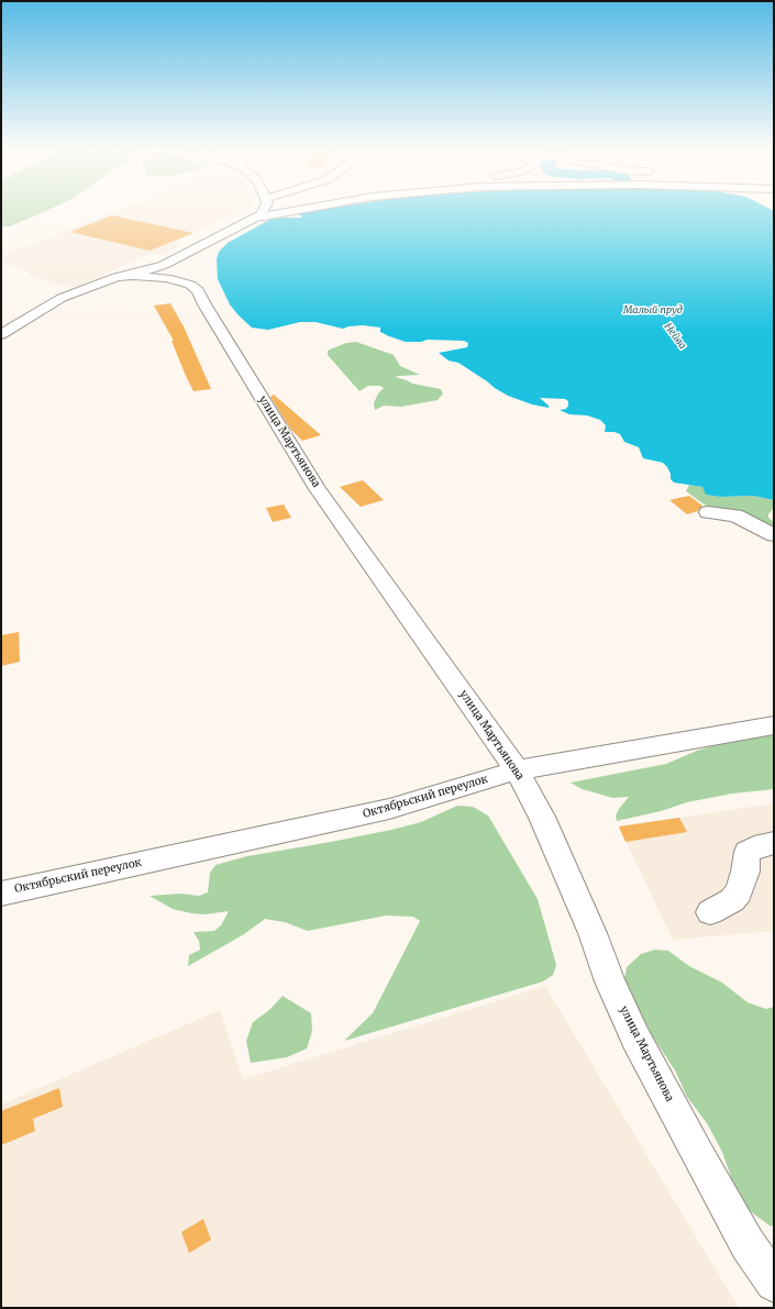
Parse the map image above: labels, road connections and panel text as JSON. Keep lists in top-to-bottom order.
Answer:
{
  "streets": {
    "street": ["улица Мартьянова", "Октябрьский переулок"]
  },
  "crossings": [
    ["улица Мартьянова", "Октябрьский переулок"]
  ],
  "water": ["Малый пруд", "Нейва"]
}
